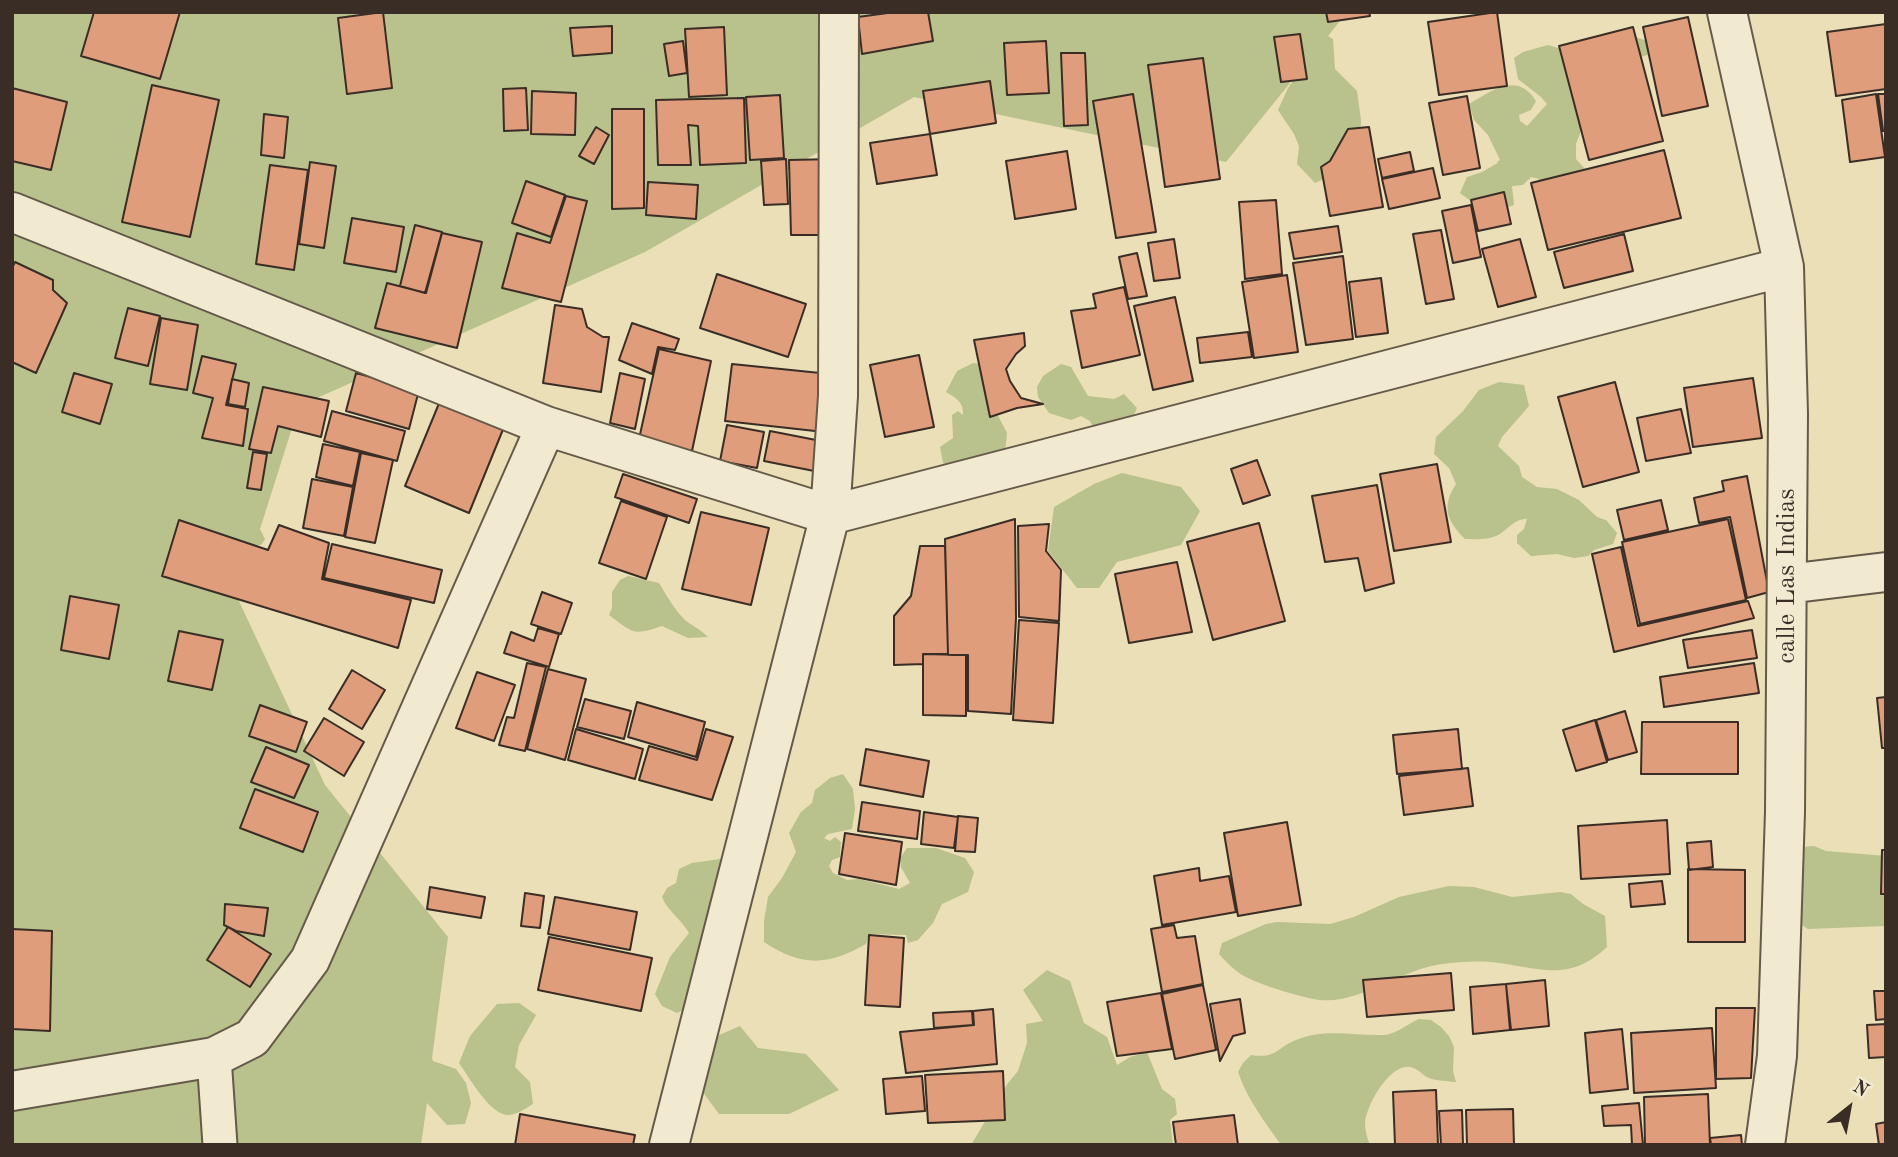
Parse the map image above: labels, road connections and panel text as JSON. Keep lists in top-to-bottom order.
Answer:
{
  "streets": {
    "street": ["calle Las Indias"]
  },
  "north": "top right"
}
